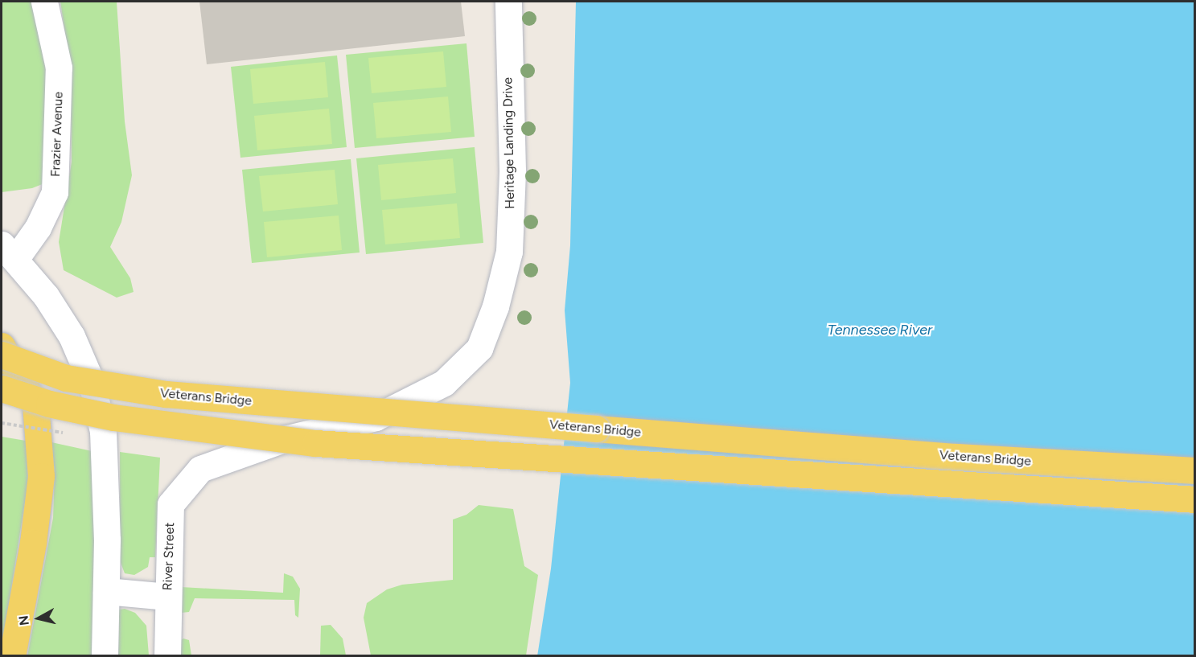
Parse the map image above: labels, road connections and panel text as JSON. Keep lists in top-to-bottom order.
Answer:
{
  "streets": {
    "main road": ["Veterans Bridge"],
    "street": ["Frazier Avenue", "Heritage Landing Drive", "River Street"]
  },
  "crossings": [
    ["Heritage Landing Drive", "River Street"]
  ],
  "water": ["Tennessee River"],
  "north": "left"
}
